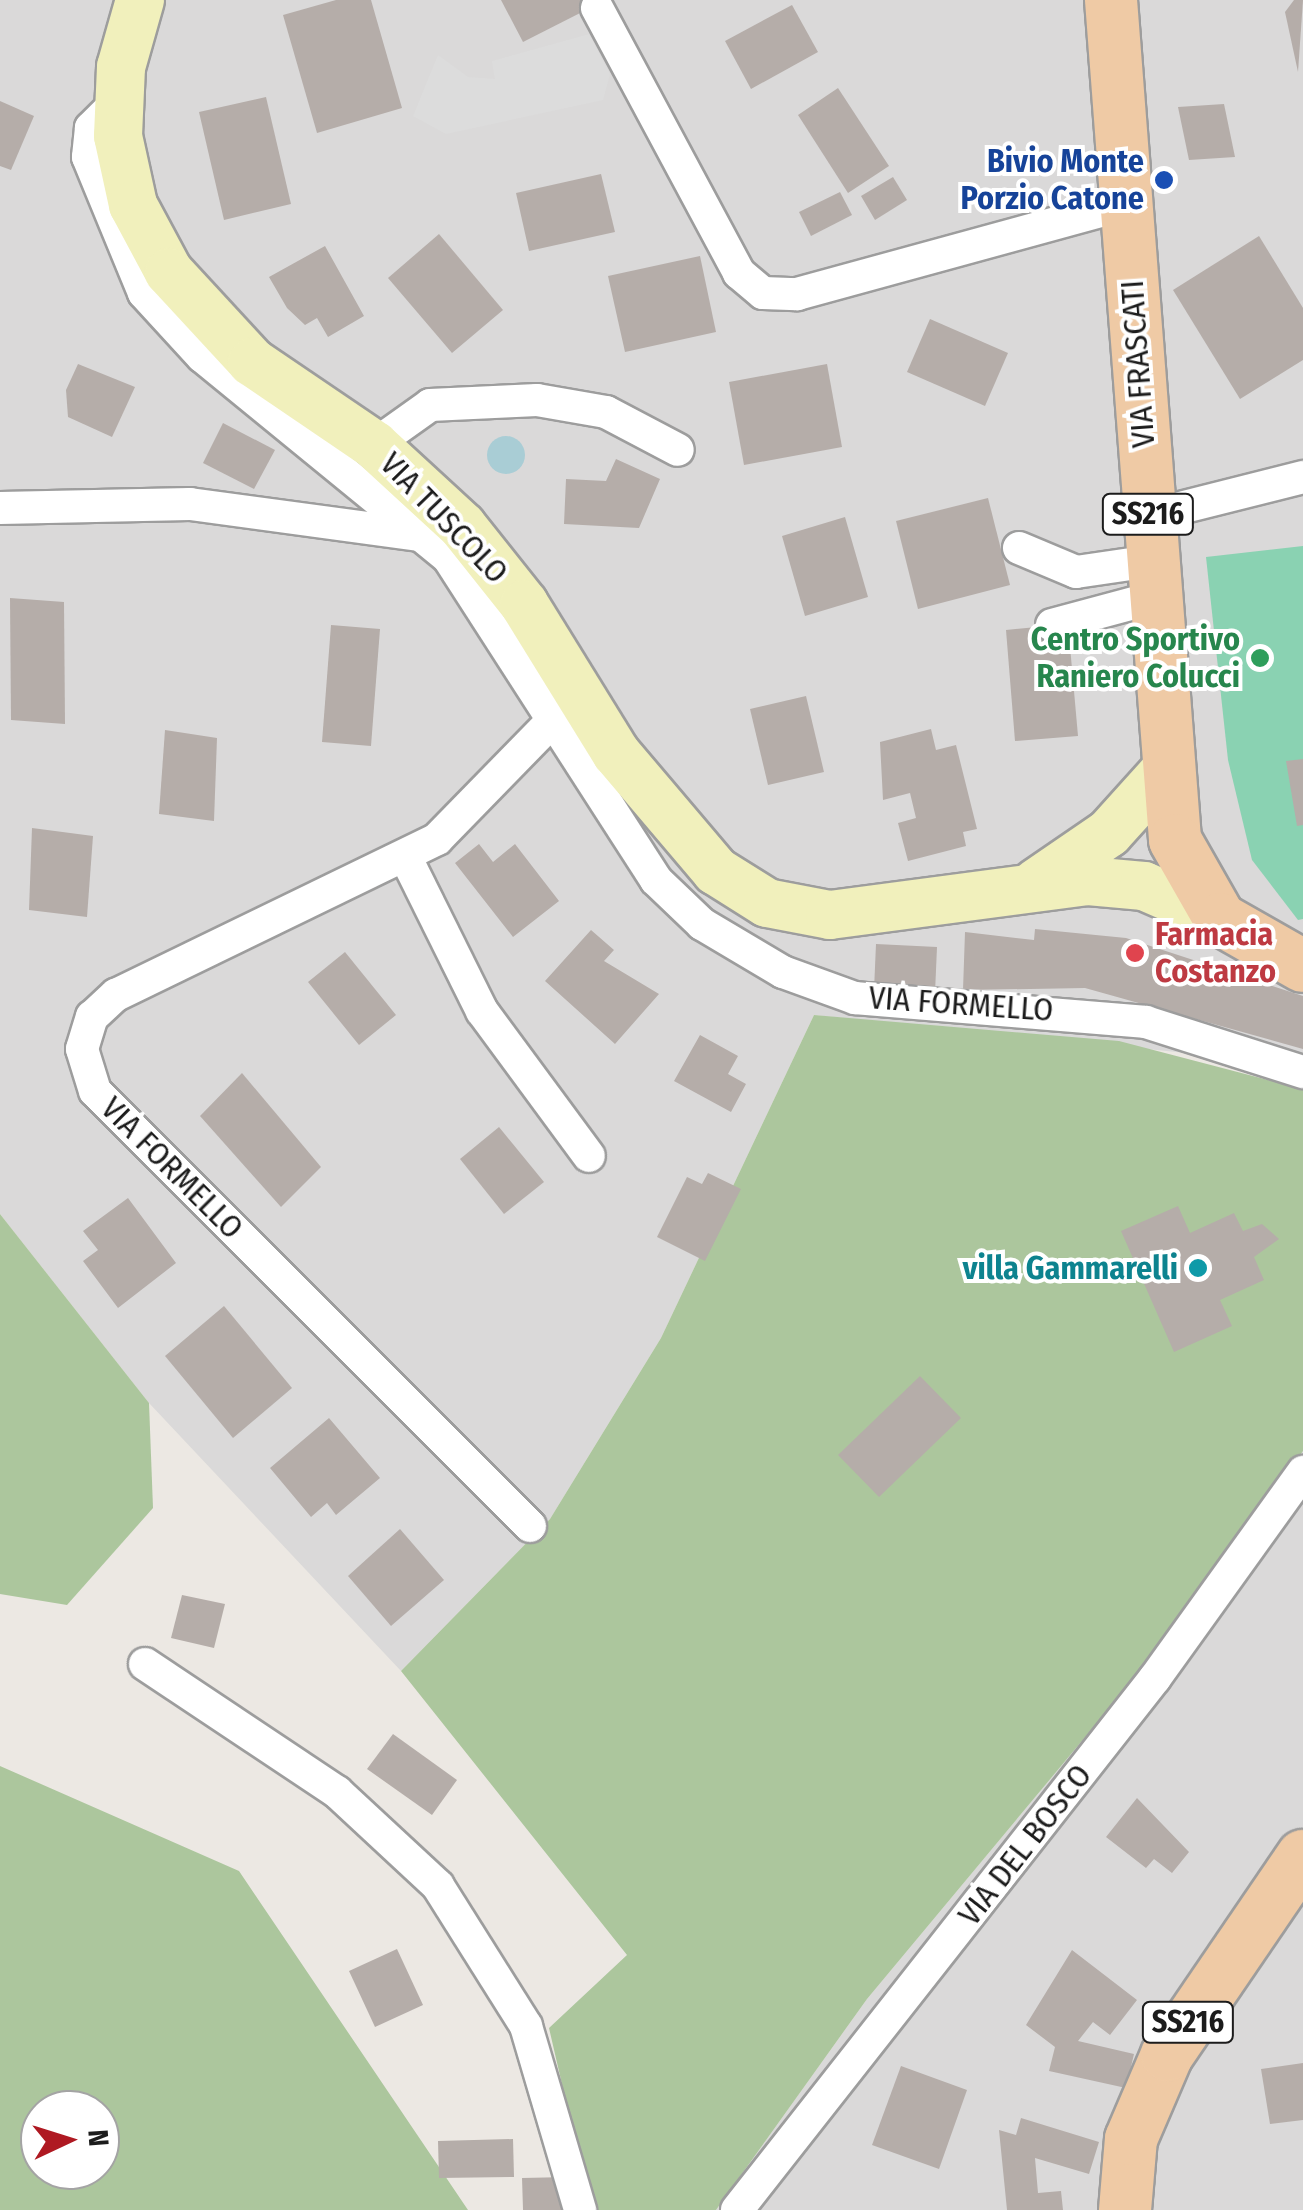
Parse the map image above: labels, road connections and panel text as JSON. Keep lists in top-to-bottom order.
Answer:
{
  "streets": {
    "main road": ["VIA FRASCATI", "SS216"],
    "street": ["VIA TUSCOLO", "VIA FORMELLO", "VIA DEL BOSCO"]
  },
  "crossings": [
    ["VIA TUSCOLO", "VIA FORMELLO"]
  ],
  "places": [
    "Bivio Monte Porzio Catone",
    "Centro Sportivo Raniero Colucci",
    "Farmacia Costanzo",
    "villa Gammarelli"
  ],
  "north": "right"
}
